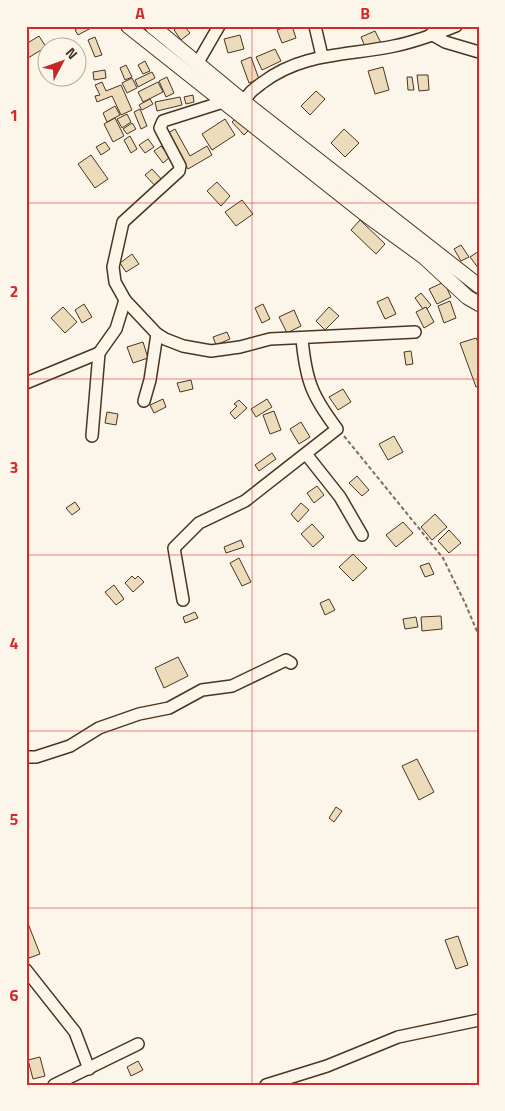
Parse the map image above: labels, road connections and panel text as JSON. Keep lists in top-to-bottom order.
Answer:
{
  "north": "top right",
  "grid": {
    "columns": ["A", "B"],
    "rows": [
      "1",
      "2",
      "3",
      "4",
      "5",
      "6"
    ]
  }
}
